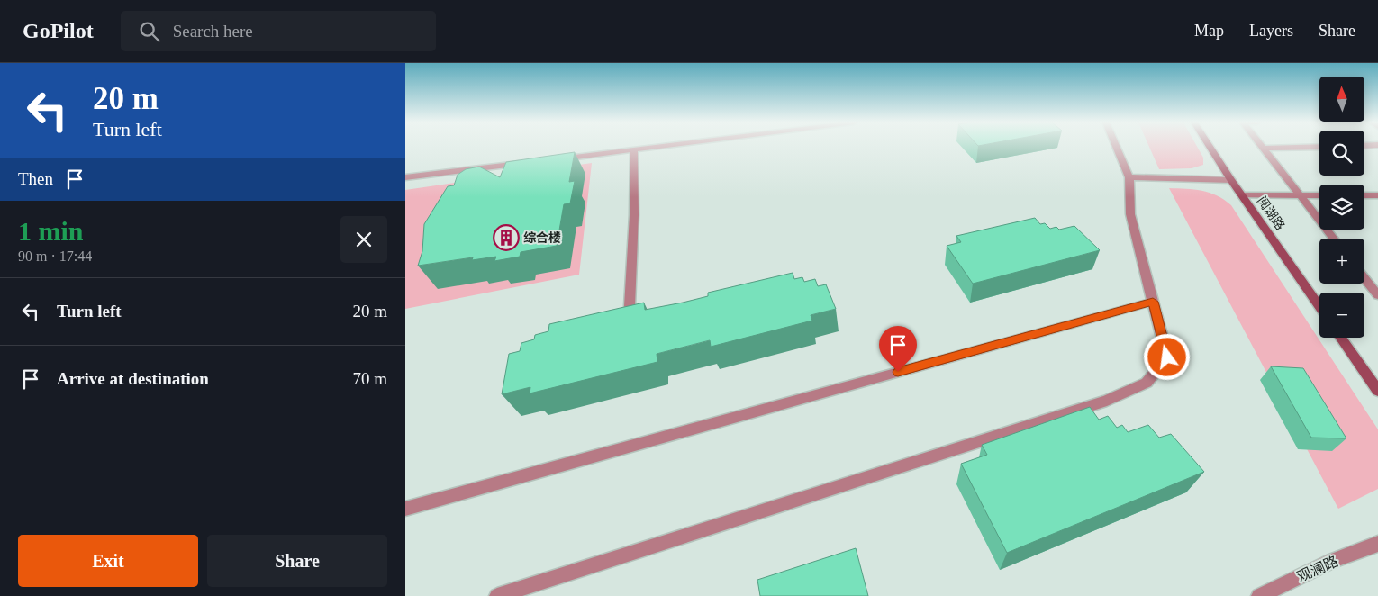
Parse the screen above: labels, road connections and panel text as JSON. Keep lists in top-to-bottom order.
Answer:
{
  "streets": {
    "street": ["阅湖路", "观澜路"]
  },
  "places": {
    "building": ["综合楼"]
  },
  "north": "top",
  "page": {
    "header": "GoPilot",
    "search": "Search here",
    "nav": ["Map", "Layers", "Share"],
    "turn": ["20 m", "Turn left"],
    "map_buttons": ["+", "−"],
    "then": "Then",
    "heading": ["1 min", "90 m · 17:44"],
    "list": [
      {
        "name": "Turn left",
        "value": "20 m"
      },
      {
        "name": "Arrive at destination",
        "value": "70 m"
      }
    ],
    "buttons": ["Exit", "Share"]
  }
}
